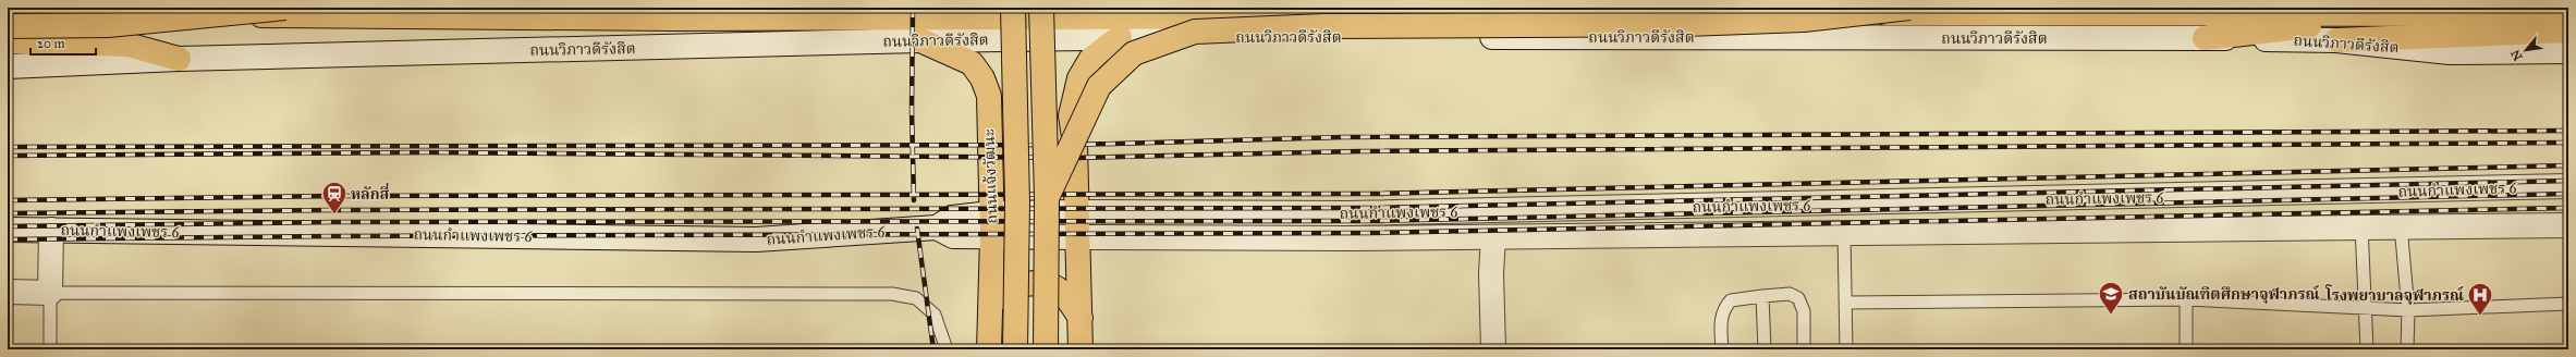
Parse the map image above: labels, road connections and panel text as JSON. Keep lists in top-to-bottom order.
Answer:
{
  "streets": {
    "main road": ["ถนนวิภาวดีรังสิต", "ถนนแจ้งวัฒนะ", "ถนนกำแพงเพชร 6"]
  },
  "crossings": [
    ["ถนนวิภาวดีรังสิต", "ถนนแจ้งวัฒนะ"],
    ["ถนนแจ้งวัฒนะ", "ถนนกำแพงเพชร 6"]
  ],
  "places": {
    "station": ["หลักสี่"],
    "school or university": ["สถาบันบัณฑิตศึกษาจุฬาภรณ์"],
    "hospital": ["โรงพยาบาลจุฬาภรณ์"]
  },
  "scale_bar": "20 m",
  "north": "bottom left"
}
